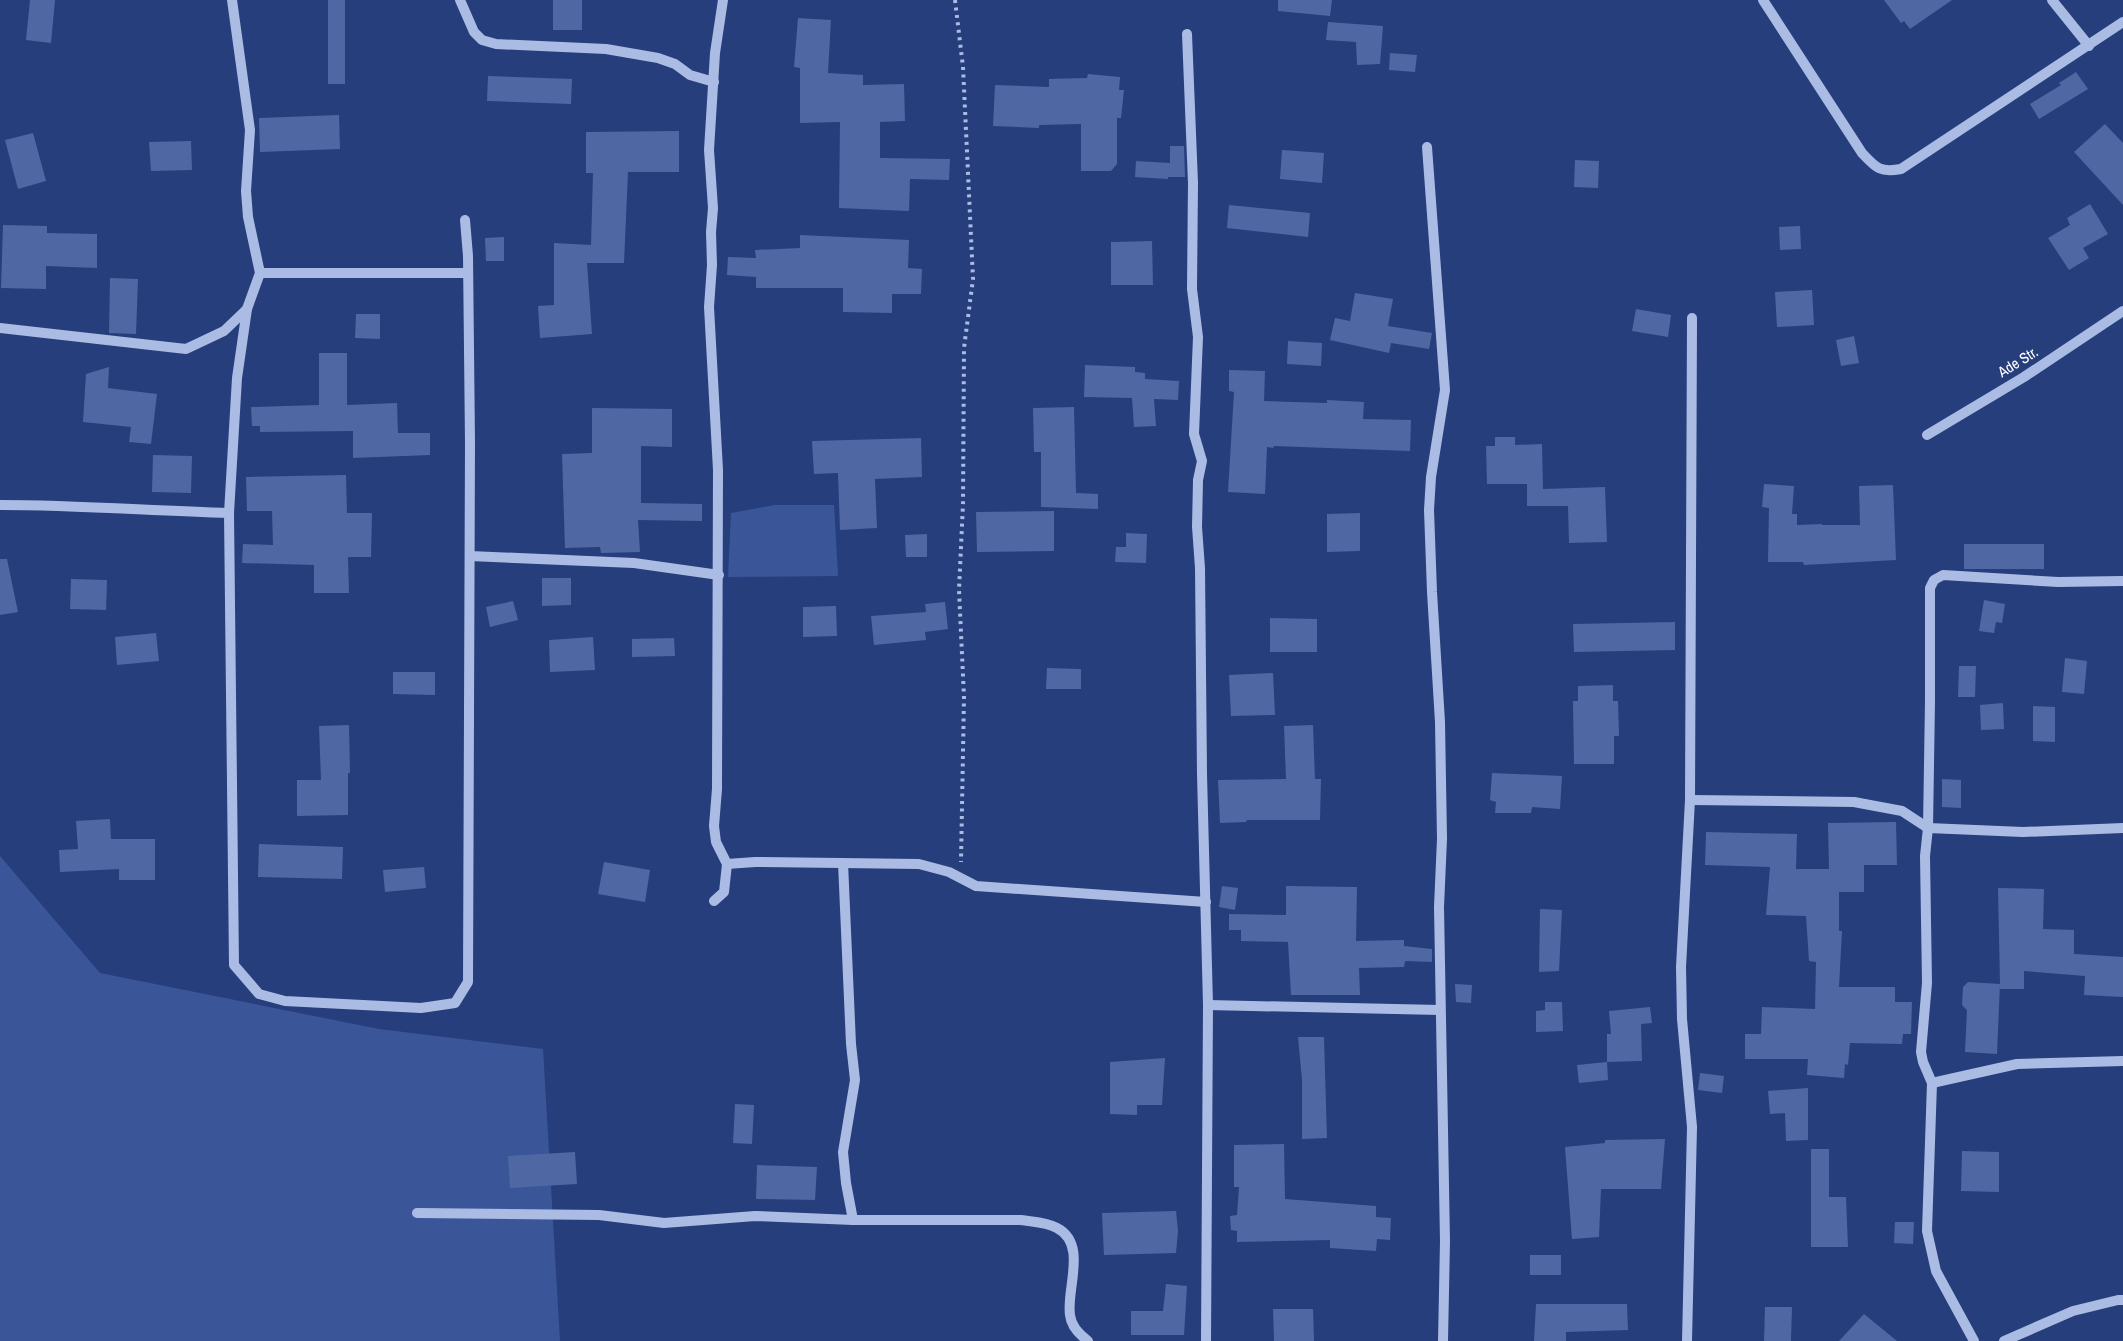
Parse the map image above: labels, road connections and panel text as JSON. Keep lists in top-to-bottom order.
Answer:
{
  "streets": {
    "street": ["Ade Str."]
  }
}
